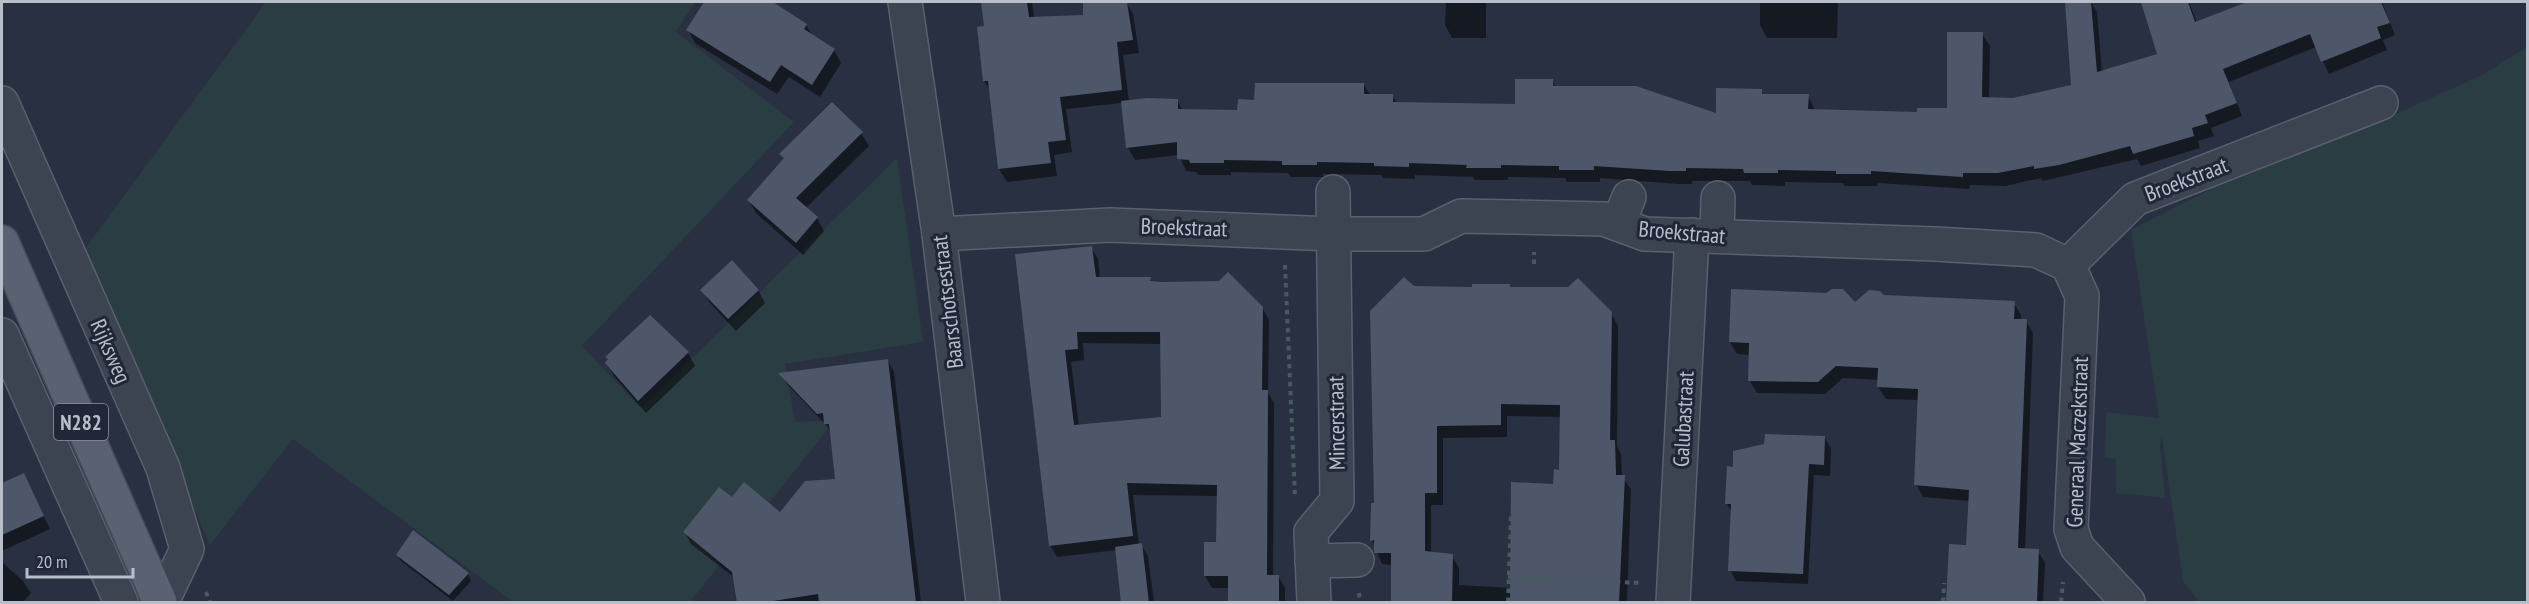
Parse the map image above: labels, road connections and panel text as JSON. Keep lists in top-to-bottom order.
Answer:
{
  "streets": {
    "main road": ["Rijksweg", "N282"],
    "street": [
      "Broekstraat",
      "Baarschotsestraat",
      "Galubastraat",
      "Mincerstraat",
      "Generaal Maczekstraat"
    ]
  },
  "crossings": [
    ["Broekstraat", "Baarschotsestraat"],
    ["Broekstraat", "Galubastraat"],
    ["Broekstraat", "Mincerstraat"],
    ["Broekstraat", "Generaal Maczekstraat"]
  ],
  "scale_bar": "20 m"
}
